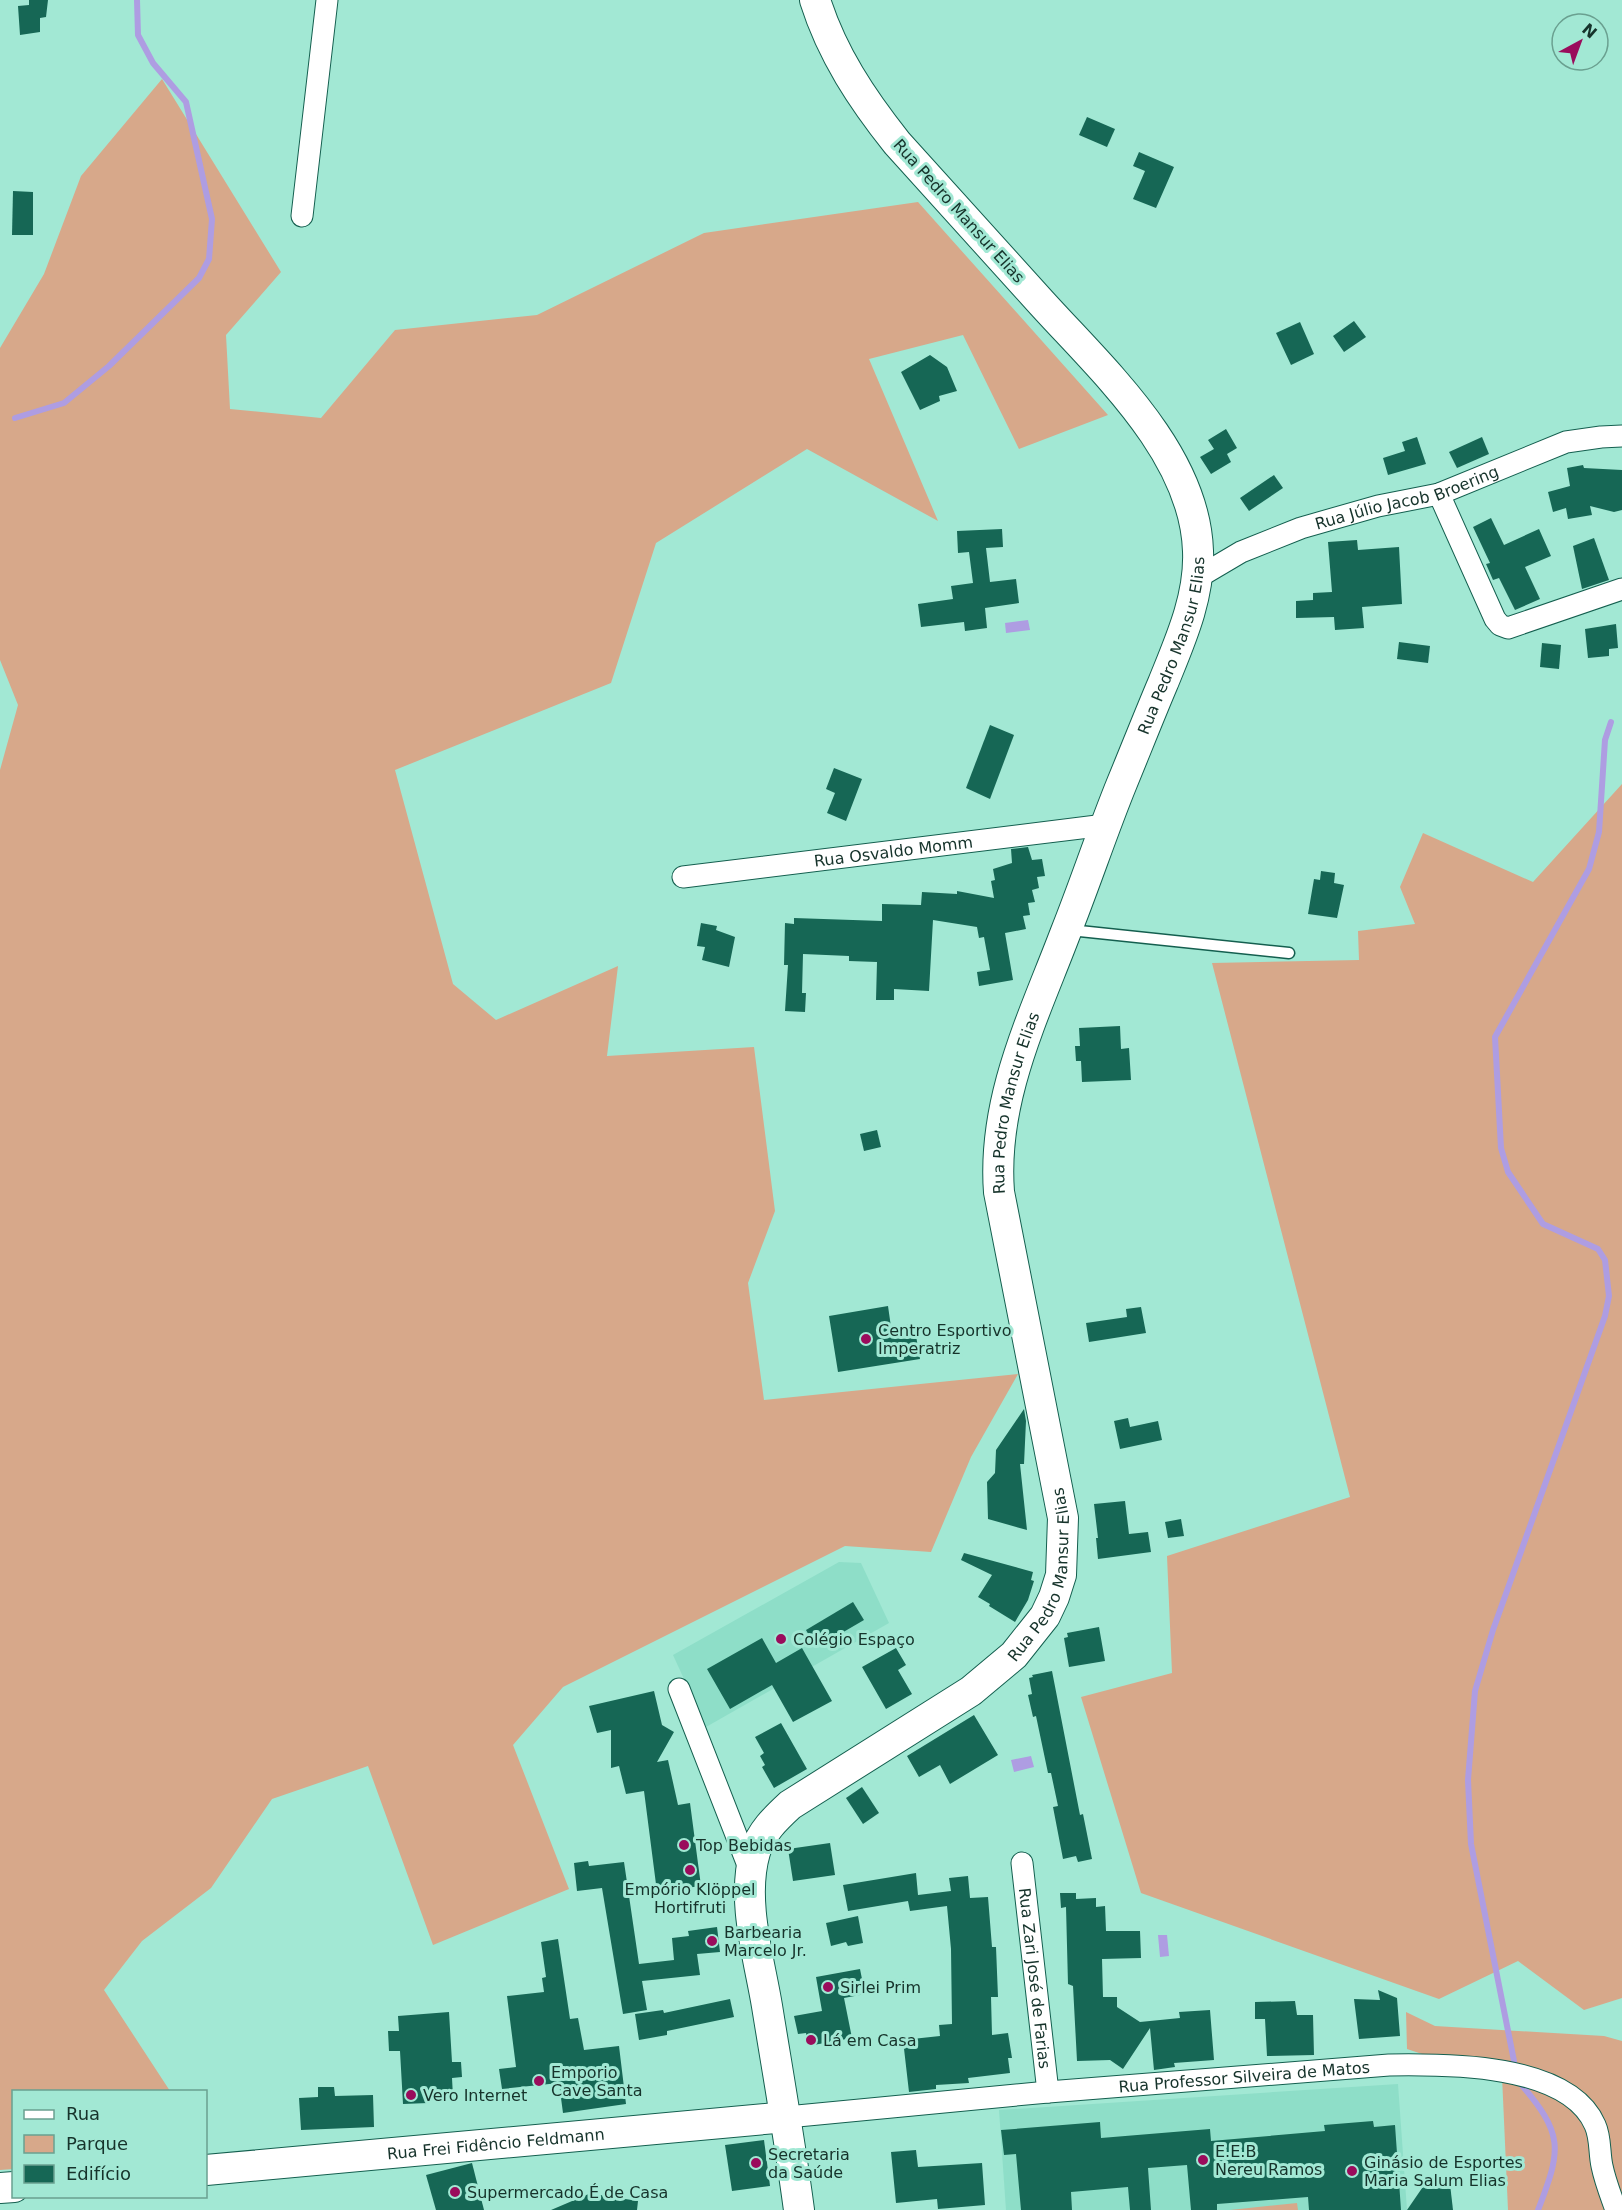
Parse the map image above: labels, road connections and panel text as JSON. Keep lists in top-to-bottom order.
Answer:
{
  "streets": {
    "main road": ["Rua Pedro Mansur Elias", "Rua Frei Fidêncio Feldmann"],
    "street": [
      "Rua Júlio Jacob Broering",
      "Rua Osvaldo Momm",
      "Rua Zari José de Farias",
      "Rua Professor Silveira de Matos"
    ]
  },
  "crossings": [
    ["Rua Pedro Mansur Elias", "Rua Júlio Jacob Broering"],
    ["Rua Pedro Mansur Elias", "Rua Osvaldo Momm"],
    ["Rua Pedro Mansur Elias", "Rua Professor Silveira de Matos"],
    ["Rua Pedro Mansur Elias", "Rua Frei Fidêncio Feldmann"],
    ["Rua Zari José de Farias", "Rua Professor Silveira de Matos"],
    ["Rua Professor Silveira de Matos", "Rua Frei Fidêncio Feldmann"]
  ],
  "places": [
    "Centro Esportivo Imperatriz",
    "Colégio Espaço",
    "Top Bebidas",
    "Empório Klöppel Hortifruti",
    "Barbearia Marcelo Jr.",
    "Sirlei Prim",
    "Lá em Casa",
    "Emporio Cave Santa",
    "Vero Internet",
    "E.E.B Nereu Ramos",
    "Secretaria da Saúde",
    "Ginásio de Esportes Maria Salum Elias",
    "Supermercado É de Casa"
  ],
  "legend": ["Rua", "Parque", "Edifício"],
  "north": "top right"
}
